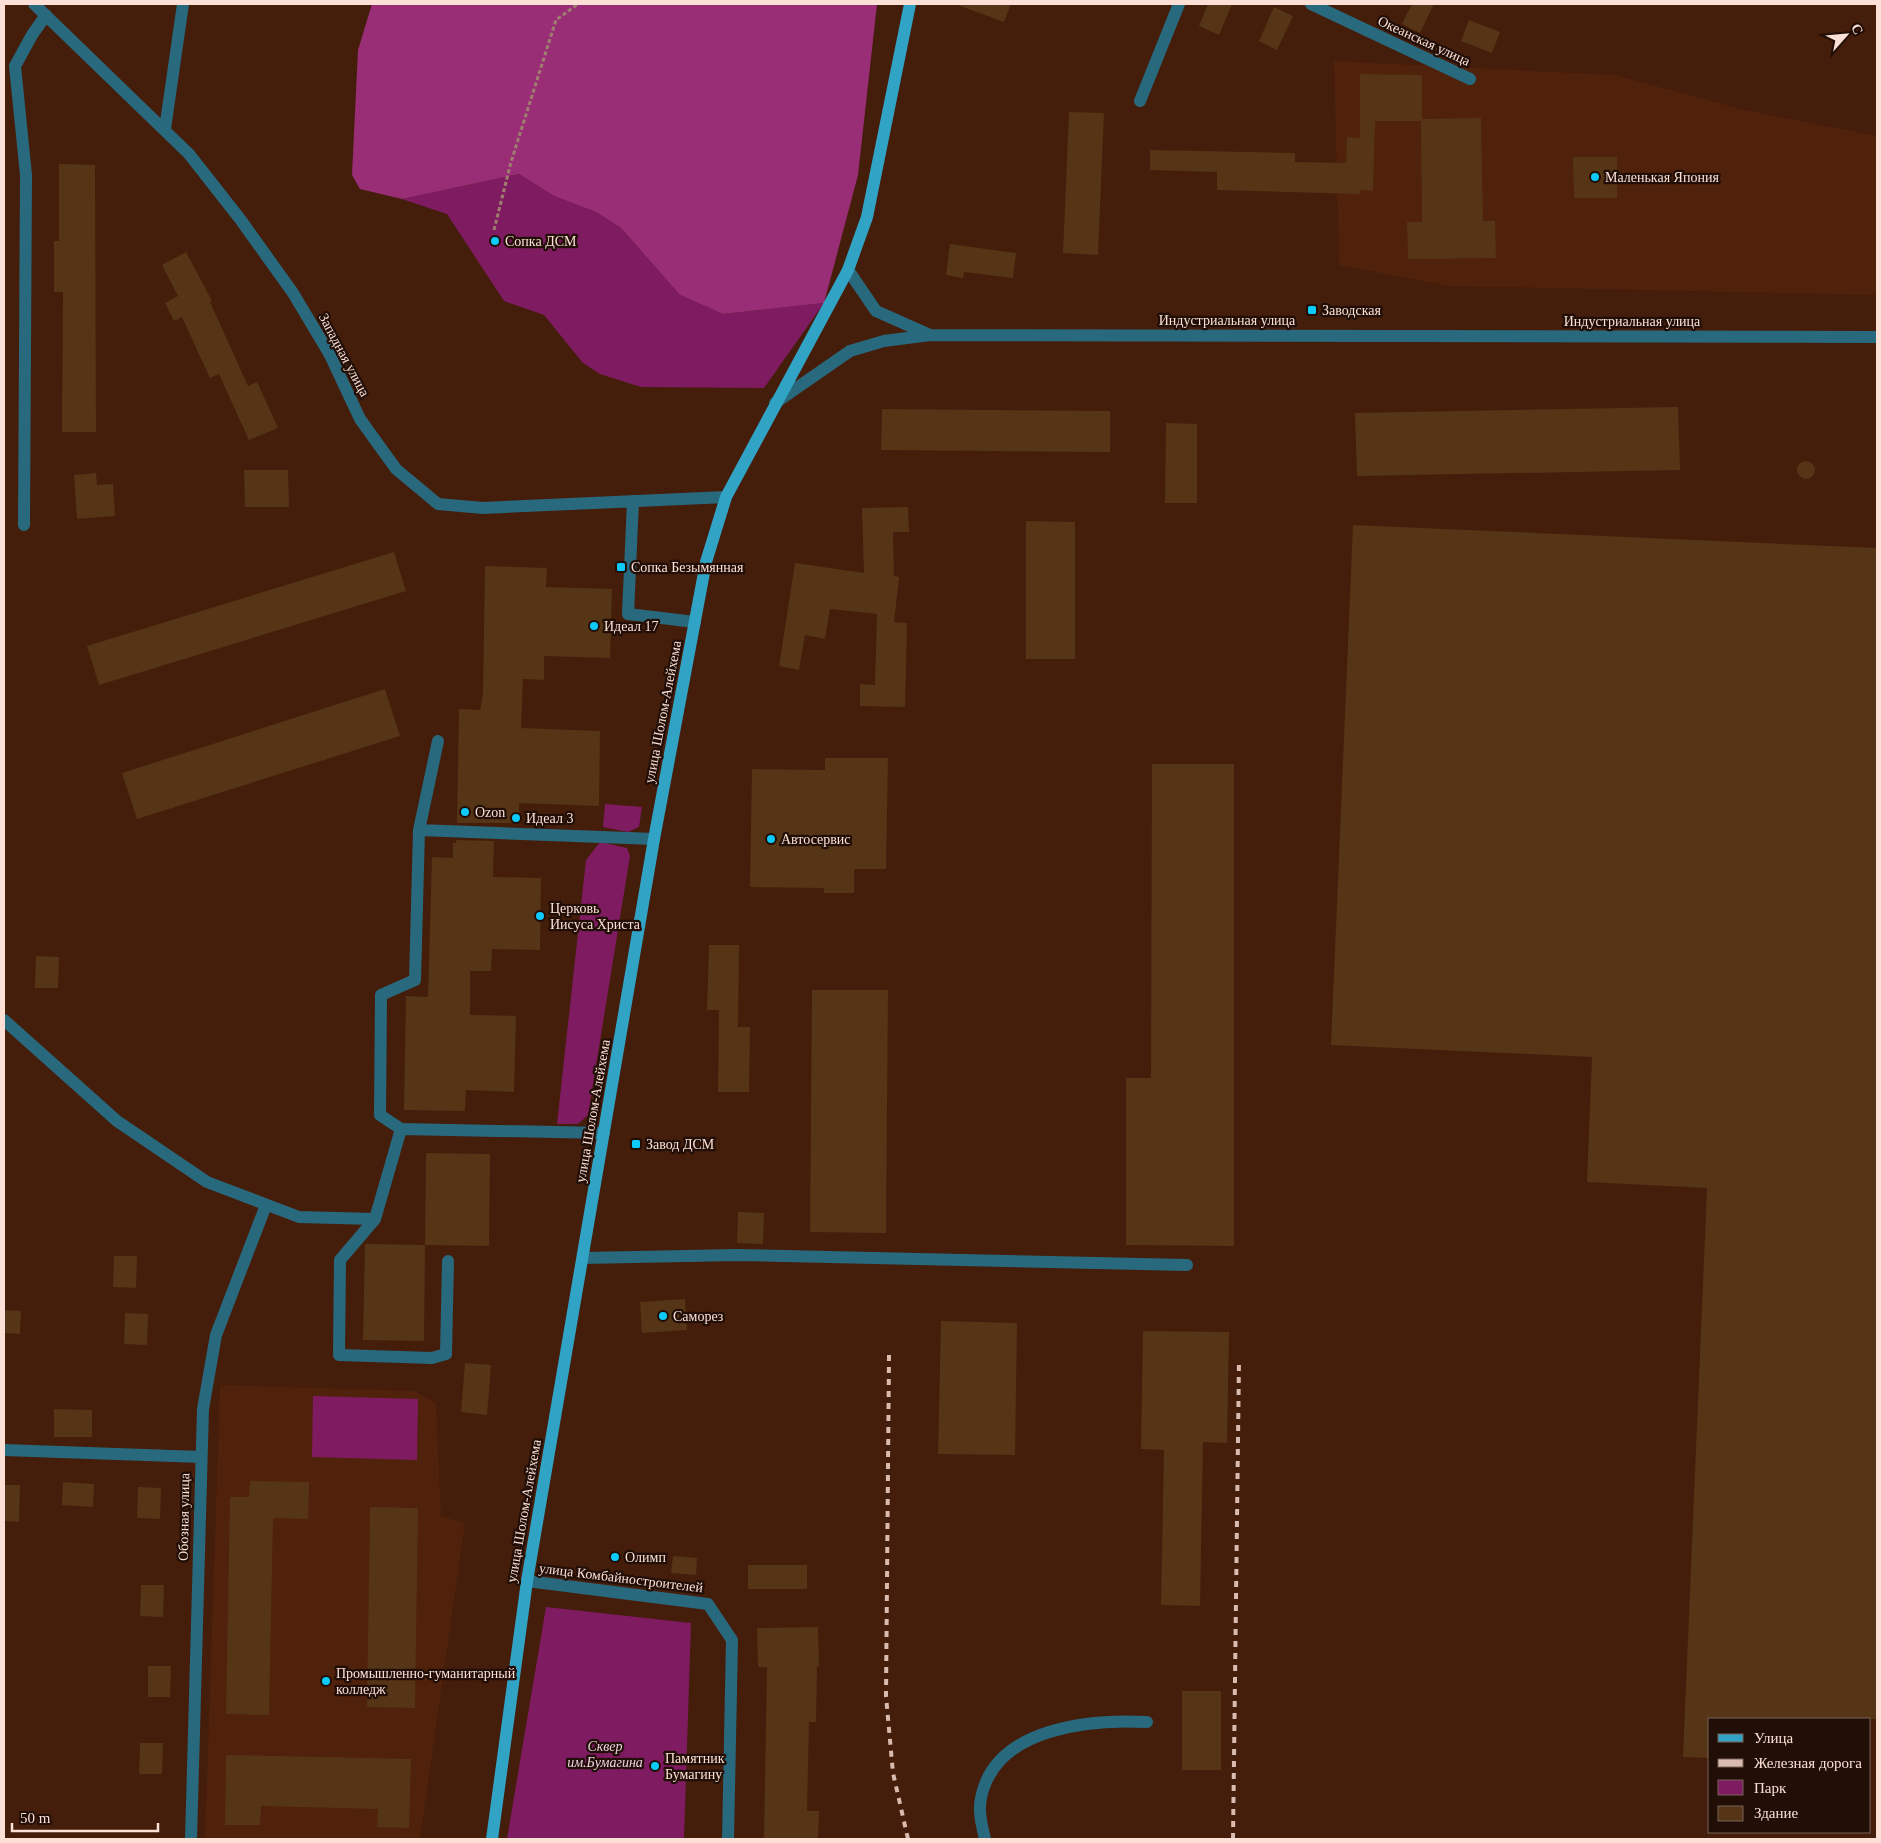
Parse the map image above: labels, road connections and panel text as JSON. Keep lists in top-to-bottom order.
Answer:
{
  "streets": {
    "main road": ["улица Шолом-Алейхема"],
    "street": [
      "Океанская улица",
      "Индустриальная улица",
      "Западная улица",
      "Обозная улица",
      "улица Комбайностроителей"
    ]
  },
  "crossings": [
    ["Индустриальная улица", "улица Шолом-Алейхема"],
    ["Западная улица", "улица Шолом-Алейхема"],
    ["улица Шолом-Алейхема", "улица Комбайностроителей"]
  ],
  "parks": ["Сквер им.Бумагина"],
  "places": {
    "other": [
      "Маленькая Япония",
      "Сопка ДСМ",
      "Идеал 17",
      "Ozon",
      "Идеал 3",
      "Автосервис",
      "Церковь Иисуса Христа",
      "Саморез",
      "Олимп",
      "Промышленно-гуманитарный колледж",
      "Памятник Бумагину"
    ],
    "transit": ["Заводская", "Сопка Безымянная", "Завод ДСМ"]
  },
  "legend": [
    "Улица",
    "Железная дорога",
    "Парк",
    "Здание"
  ],
  "scale_bar": "50 m",
  "north": "top right"
}
